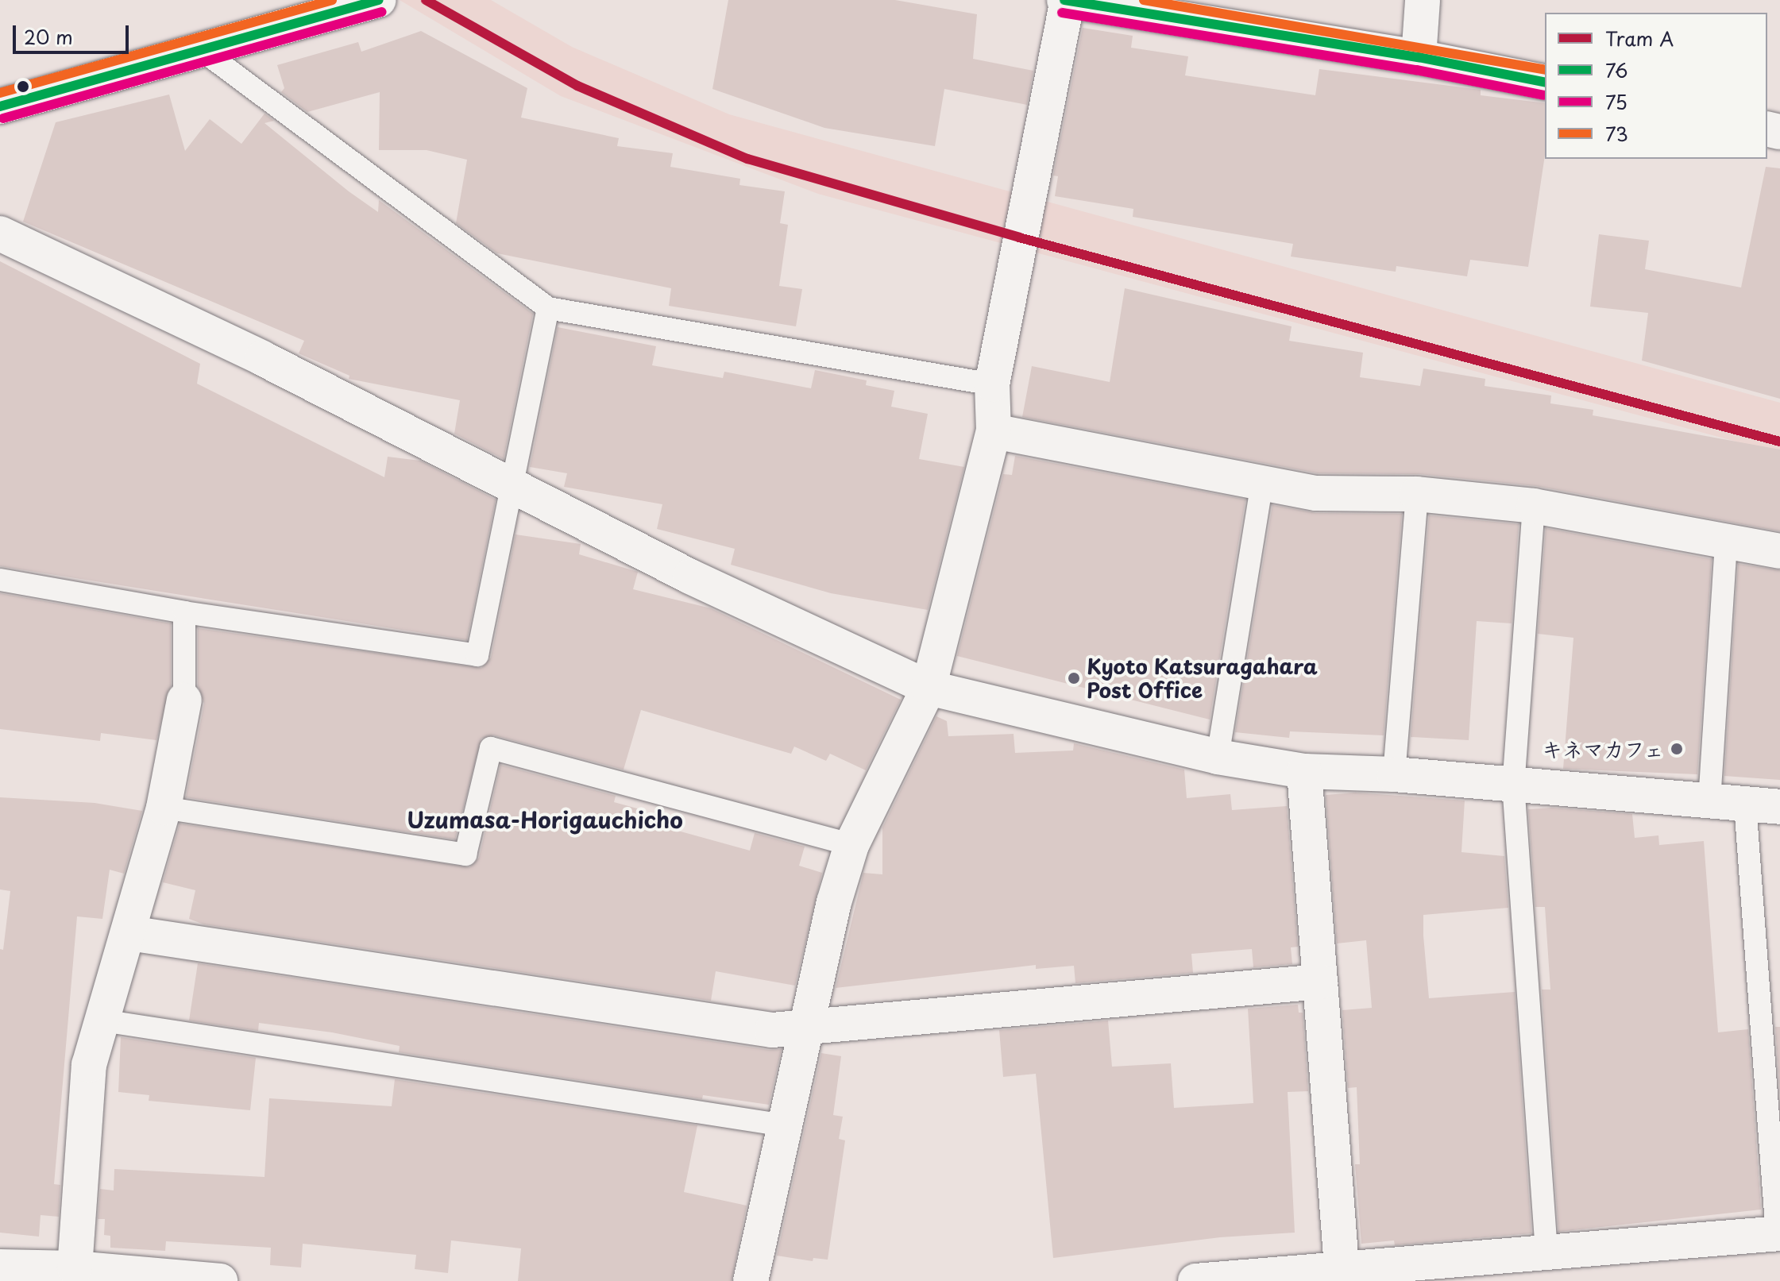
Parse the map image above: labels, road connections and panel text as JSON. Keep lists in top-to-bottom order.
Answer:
{
  "districts": ["Uzumasa-Horigauchicho"],
  "places": ["Kyoto Katsuragahara Post Office", "キネマカフェ"],
  "lines": [
    "tram line A",
    "transit line 76",
    "transit line 73",
    "transit line 75"
  ],
  "legend": [
    "Tram A",
    "76",
    "75",
    "73"
  ],
  "scale_bar": "20 m"
}
